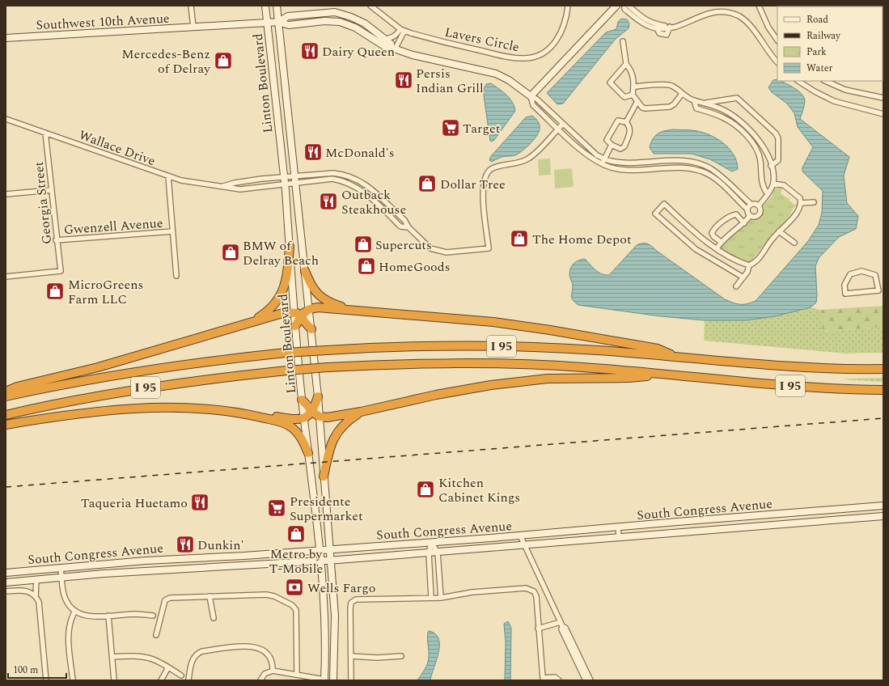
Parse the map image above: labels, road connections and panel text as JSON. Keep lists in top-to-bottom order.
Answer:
{
  "streets": {
    "highway": ["I 95"],
    "main road": ["Southwest 10th Avenue", "Linton Boulevard", "South Congress Avenue"],
    "street": [
      "Lavers Circle",
      "Wallace Drive",
      "Georgia Street",
      "Gwenzell Avenue"
    ]
  },
  "crossings": [
    ["Southwest 10th Avenue", "Linton Boulevard"],
    ["Linton Boulevard", "Wallace Drive"],
    ["Linton Boulevard", "South Congress Avenue"],
    ["Wallace Drive", "Georgia Street"],
    ["Georgia Street", "Gwenzell Avenue"]
  ],
  "places": {
    "restaurant": [
      "Dairy Queen",
      "Persis Indian Grill",
      "McDonald's",
      "Outback Steakhouse",
      "Taqueria Huetamo",
      "Dunkin'"
    ],
    "shop": [
      "Mercedes-Benz of Delray",
      "Dollar Tree",
      "The Home Depot",
      "Supercuts",
      "BMW of Delray Beach",
      "HomeGoods",
      "MicroGreens Farm LLC",
      "Kitchen Cabinet Kings",
      "Metro by T-Mobile"
    ],
    "supermarket": ["Target", "Presidente Supermarket"],
    "bank": ["Wells Fargo"]
  },
  "legend": [
    "Road",
    "Railway",
    "Park",
    "Water"
  ],
  "scale_bar": "100 m"
}
